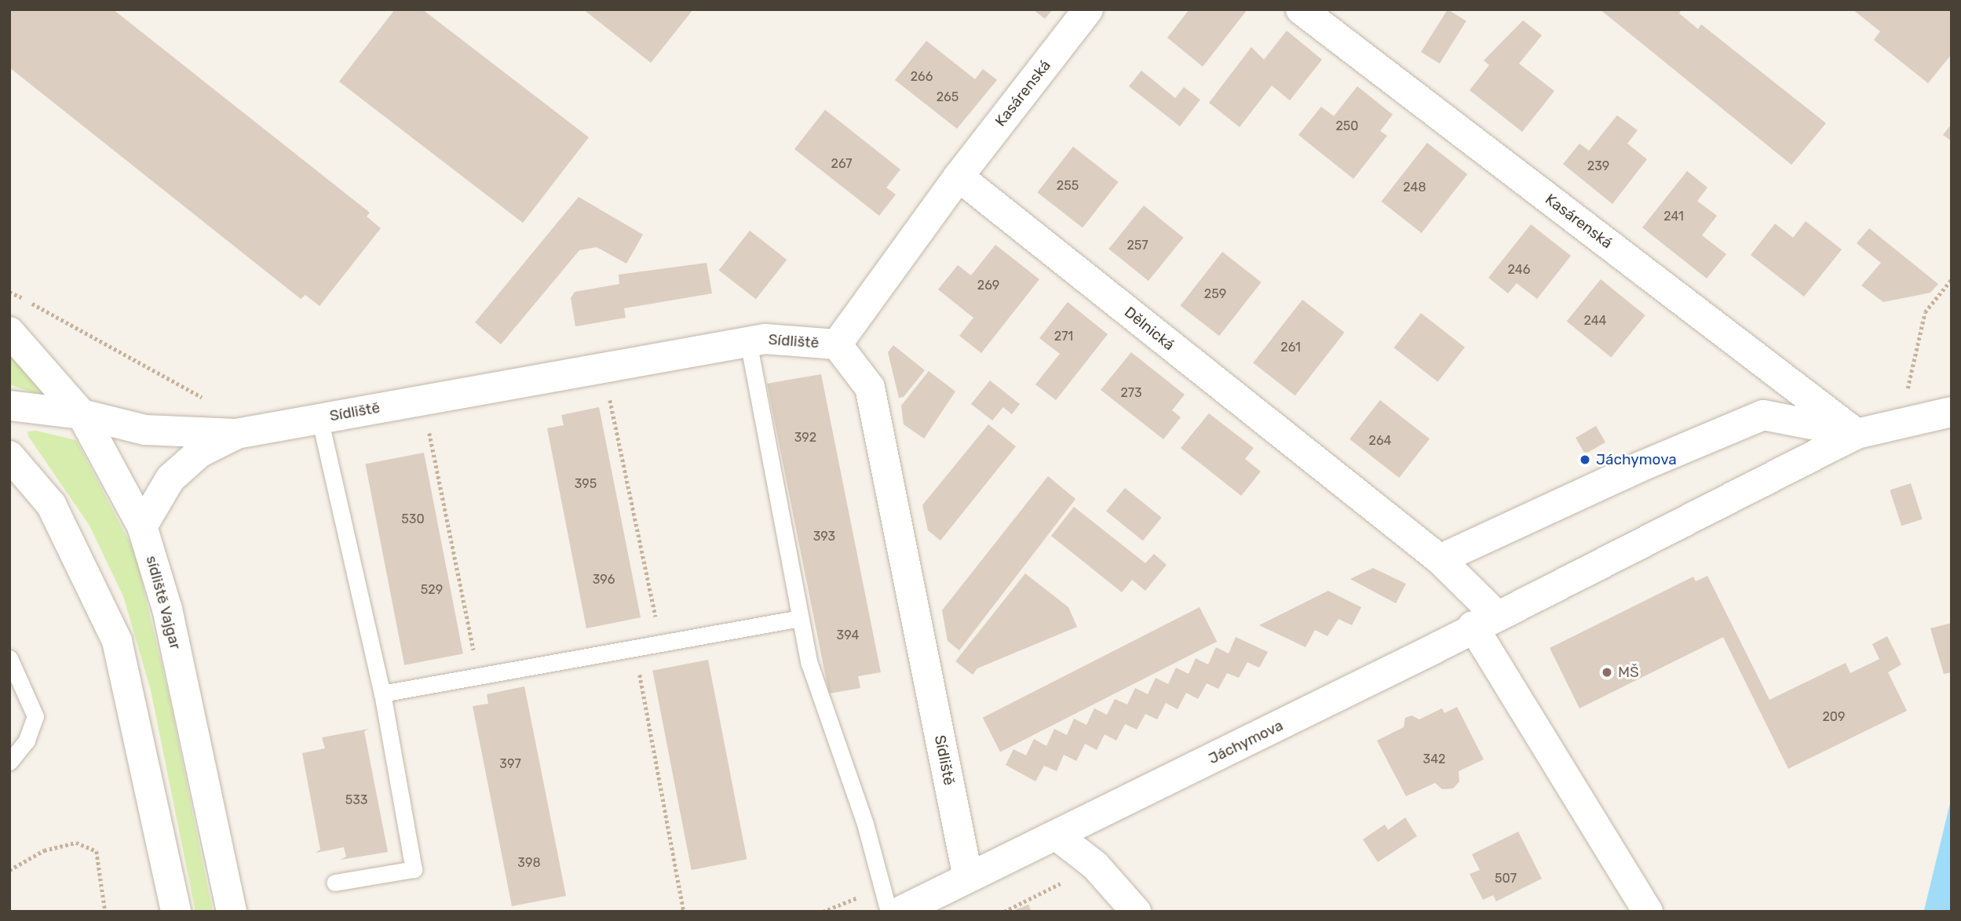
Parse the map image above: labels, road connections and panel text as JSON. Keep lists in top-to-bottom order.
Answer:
{
  "streets": {
    "street": [
      "Kasárenská",
      "Dělnická",
      "Sídliště",
      "sídliště Vajgar",
      "Jáchymova"
    ]
  },
  "crossings": [
    ["Kasárenská", "Dělnická"],
    ["Kasárenská", "Jáchymova"],
    ["Dělnická", "Jáchymova"],
    ["Sídliště", "Jáchymova"]
  ],
  "places": ["Jáchymova", "MŠ"],
  "house_numbers": [
    "266",
    "265",
    "250",
    "267",
    "239",
    "255",
    "248",
    "241",
    "257",
    "246",
    "269",
    "259",
    "244",
    "271",
    "261",
    "273",
    "392",
    "264",
    "395",
    "530",
    "393",
    "396",
    "529",
    "394",
    "209",
    "342",
    "397",
    "533",
    "398",
    "507"
  ]
}
